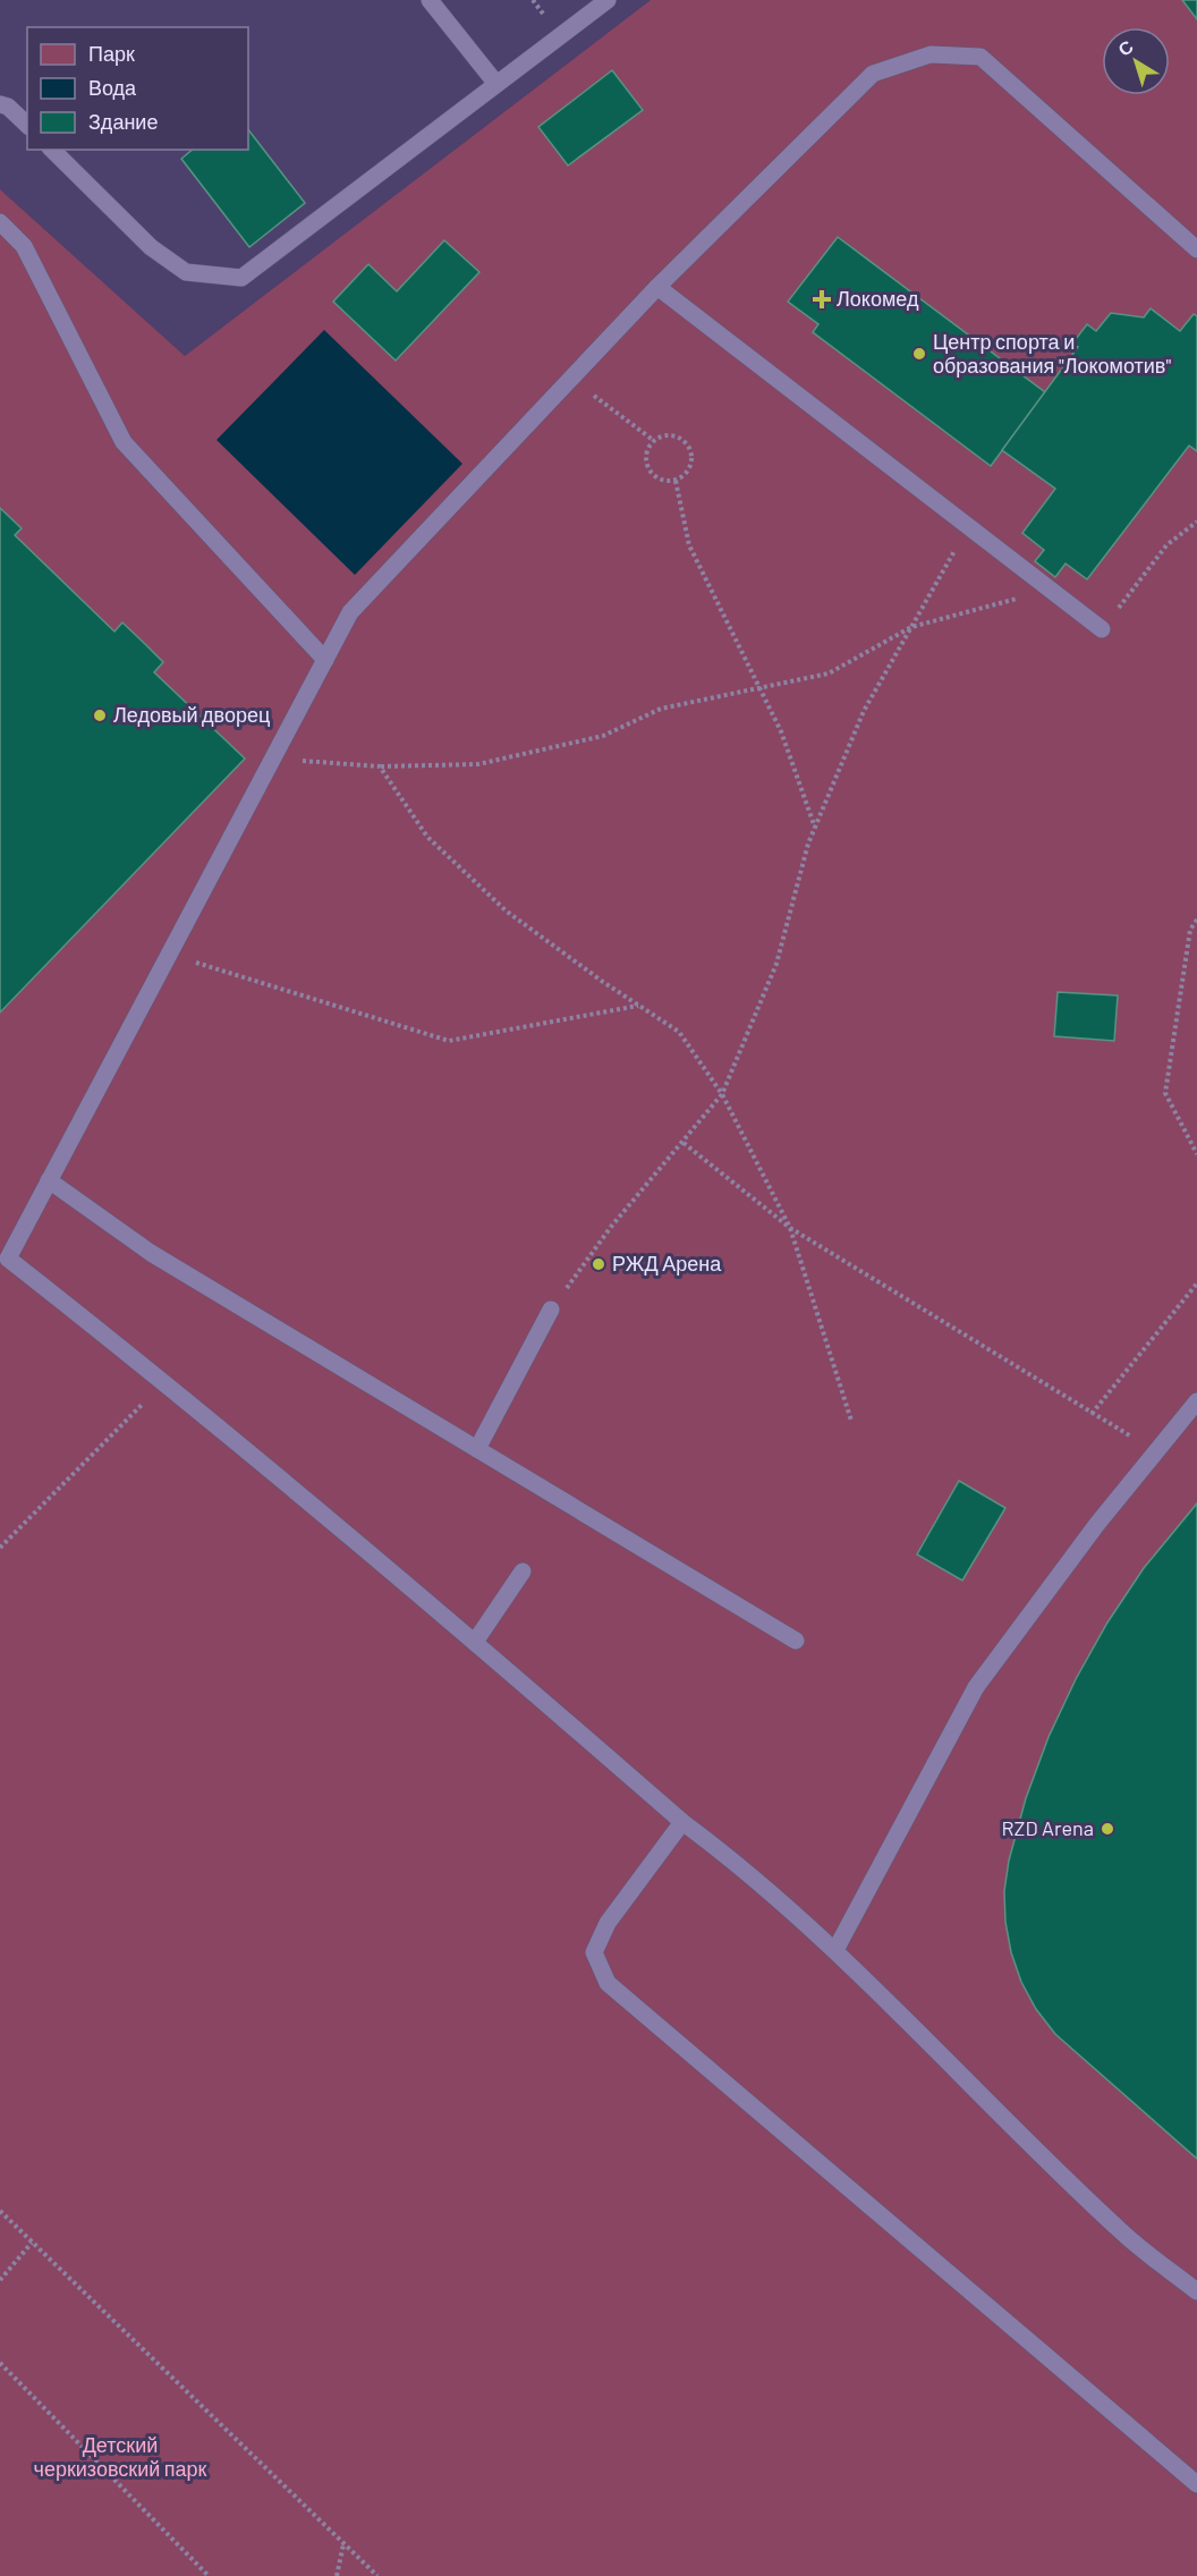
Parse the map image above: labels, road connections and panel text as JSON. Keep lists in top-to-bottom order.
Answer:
{
  "parks": ["Детский черкизовский парк"],
  "places": {
    "health": ["Локомед"],
    "other": [
      "Центр спорта и образования \"Локомотив\"",
      "Ледовый дворец",
      "РЖД Арена",
      "RZD Arena"
    ]
  },
  "legend": ["Парк", "Вода", "Здание"],
  "north": "top left"
}
